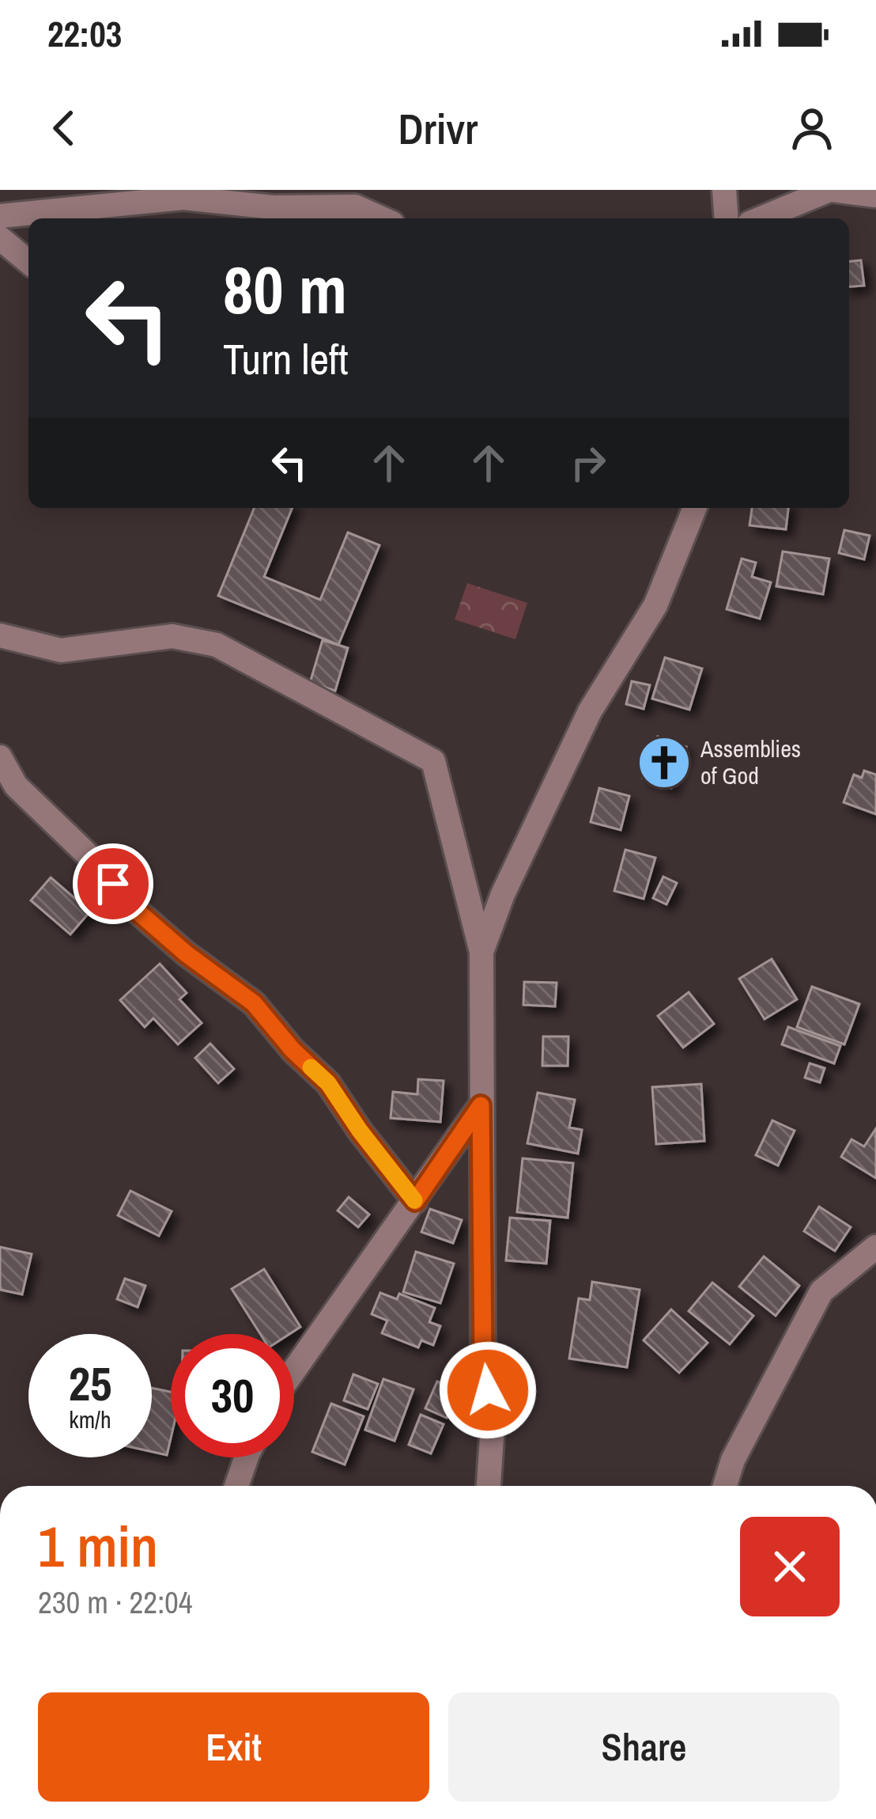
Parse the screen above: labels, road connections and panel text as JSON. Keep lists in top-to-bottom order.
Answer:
{
  "places": {
    "church": ["Assemblies of God"]
  },
  "page": {
    "status": "22:03",
    "header": "Drivr",
    "turn": ["80 m", "Turn left"],
    "speed": "25 km/h",
    "limit": "30",
    "heading": ["1 min", "230 m · 22:04"],
    "buttons": ["Exit", "Share"]
  }
}
